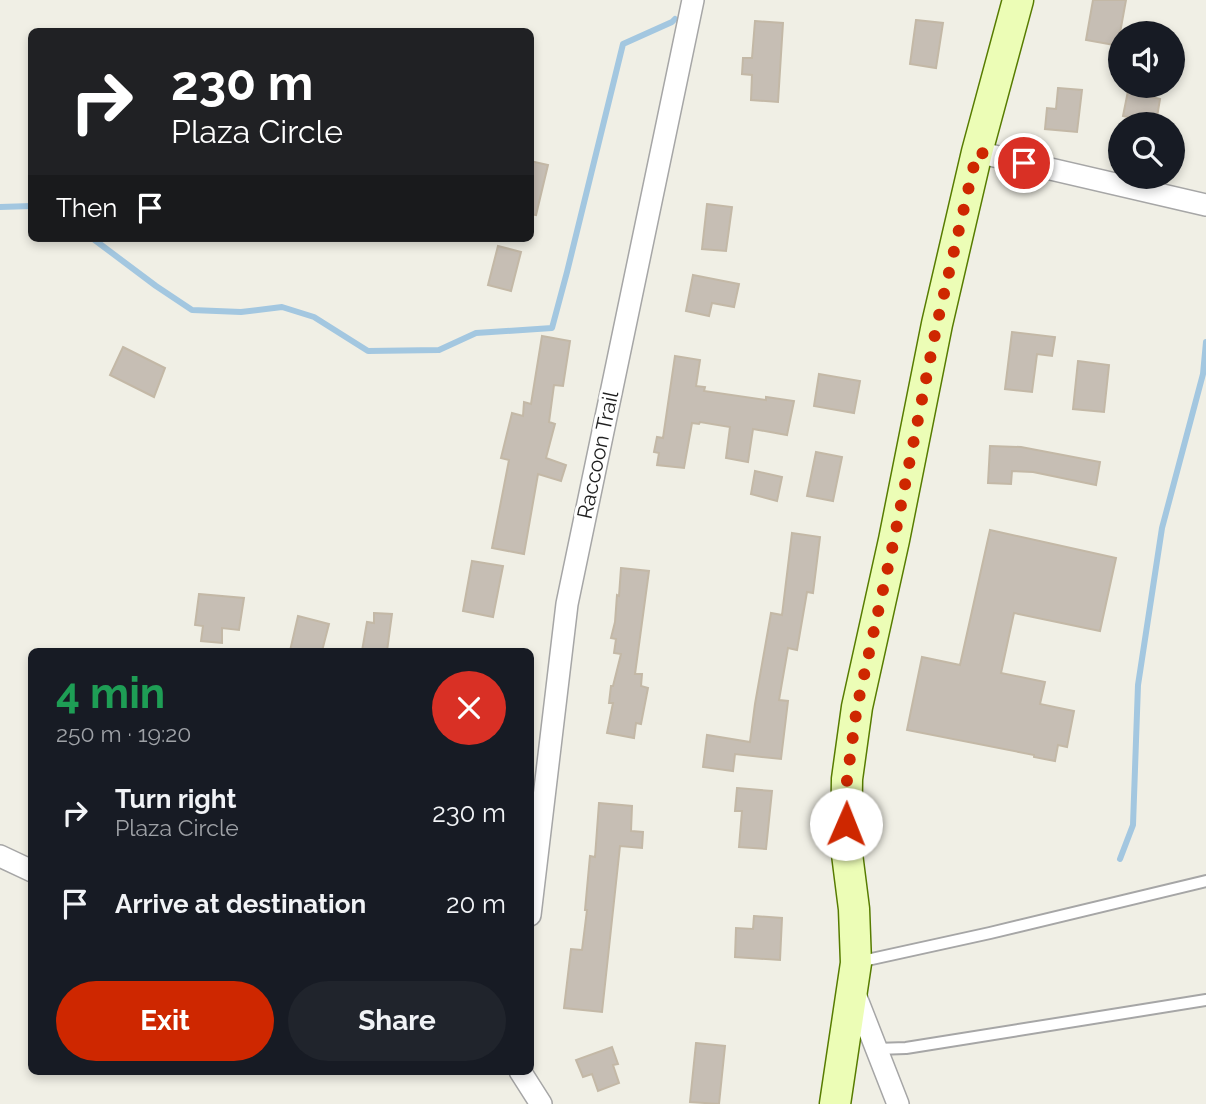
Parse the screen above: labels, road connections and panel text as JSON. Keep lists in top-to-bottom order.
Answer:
{
  "streets": {
    "street": ["Raccoon Trail"]
  },
  "page": {
    "turn": ["230 m", "Plaza Circle"],
    "then": "Then",
    "heading": ["4 min", "250 m · 19:20"],
    "list": [
      {
        "name": "Turn right",
        "note": "Plaza Circle",
        "value": "230 m"
      },
      {
        "name": "Arrive at destination",
        "value": "20 m"
      }
    ],
    "buttons": ["Exit", "Share"]
  }
}
